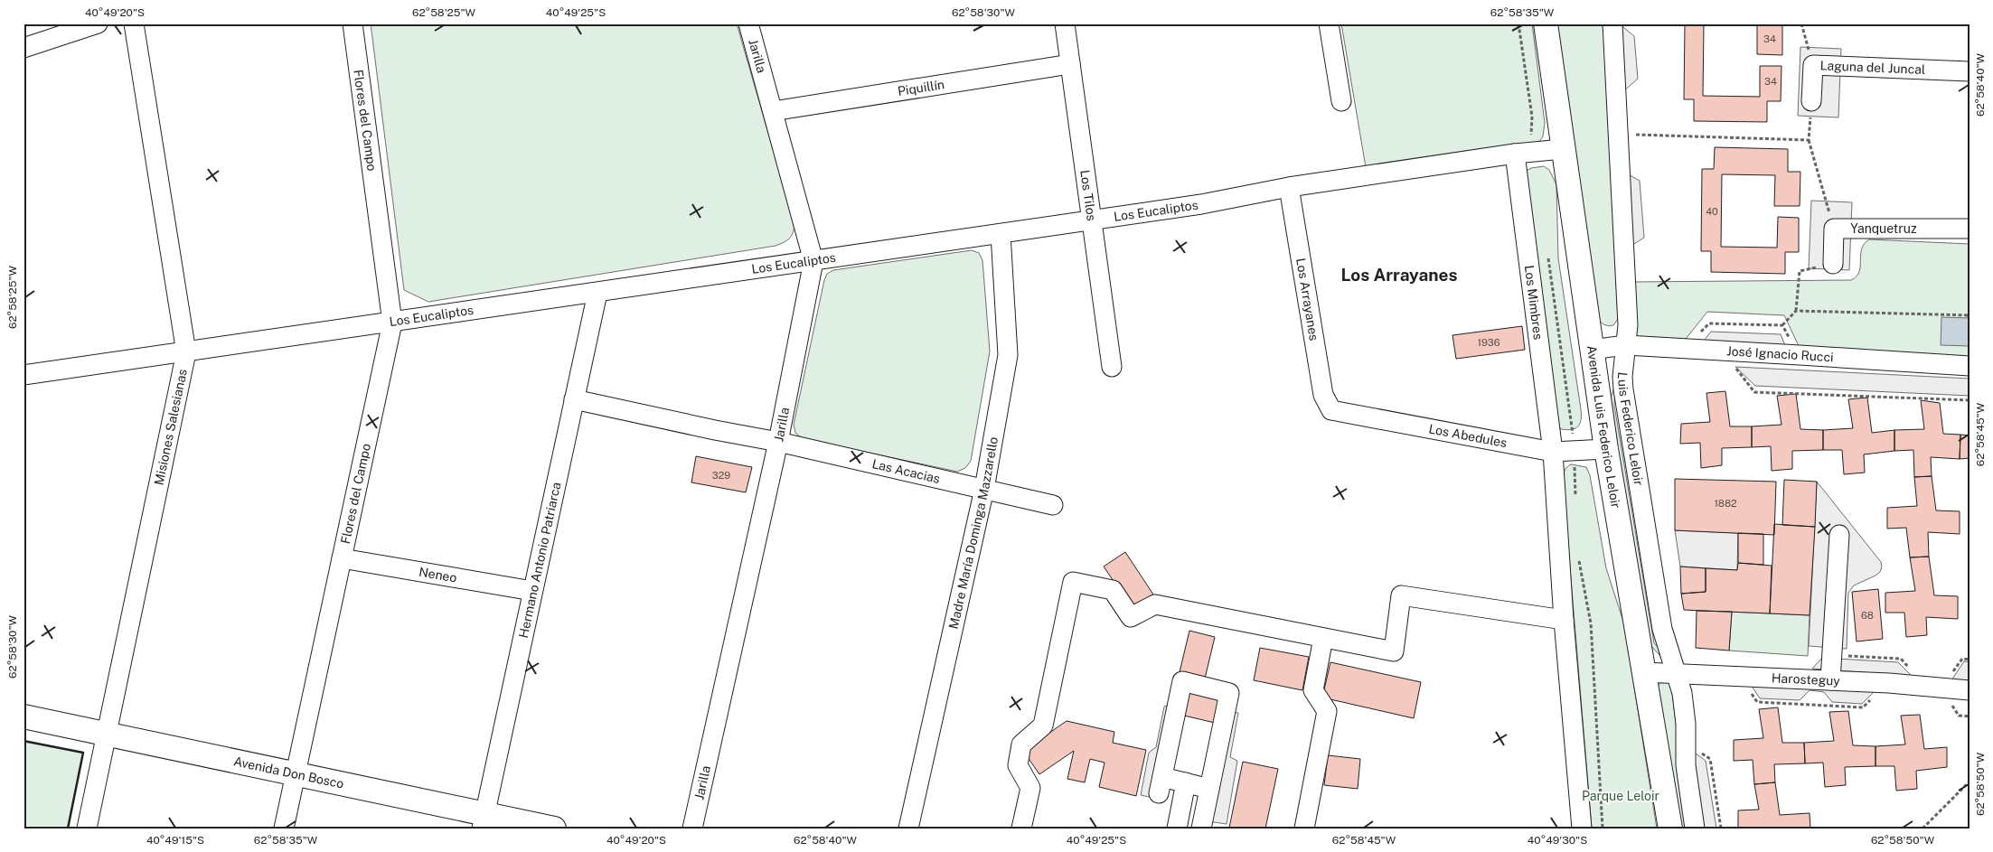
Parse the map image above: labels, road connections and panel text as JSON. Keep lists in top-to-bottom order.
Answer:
{
  "streets": {
    "main road": ["Avenida Luis Federico Leloir", "Avenida Don Bosco"],
    "street": [
      "Jarilla",
      "Laguna del Juncal",
      "Piquillín",
      "Flores del Campo",
      "Los Tilos",
      "Los Eucaliptos",
      "Yanquetruz",
      "Los Arrayanes",
      "Los Mimbres",
      "José Ignacio Rucci",
      "Misiones Salesianas",
      "Luis Federico Leloir",
      "Los Abedules",
      "Las Acacias",
      "Madre María Dominga Mazzarello",
      "Hermano Antonio Patriarca",
      "Neneo",
      "Harosteguy"
    ]
  },
  "crossings": [
    ["Jarilla", "Piquillín"],
    ["Jarilla", "Los Eucaliptos"],
    ["Jarilla", "Las Acacias"],
    ["Piquillín", "Los Tilos"],
    ["Flores del Campo", "Los Eucaliptos"],
    ["Flores del Campo", "Neneo"],
    ["Flores del Campo", "Avenida Don Bosco"],
    ["Los Tilos", "Los Eucaliptos"],
    ["Los Eucaliptos", "Los Arrayanes"],
    ["Los Eucaliptos", "Los Mimbres"],
    ["Los Eucaliptos", "Avenida Luis Federico Leloir"],
    ["Los Eucaliptos", "Misiones Salesianas"],
    ["Los Eucaliptos", "Madre María Dominga Mazzarello"],
    ["Los Eucaliptos", "Hermano Antonio Patriarca"],
    ["Los Arrayanes", "Los Abedules"],
    ["Los Mimbres", "Los Abedules"],
    ["José Ignacio Rucci", "Avenida Luis Federico Leloir"],
    ["José Ignacio Rucci", "Luis Federico Leloir"],
    ["Avenida Luis Federico Leloir", "Los Abedules"],
    ["Avenida Luis Federico Leloir", "Harosteguy"],
    ["Misiones Salesianas", "Avenida Don Bosco"],
    ["Luis Federico Leloir", "Harosteguy"],
    ["Las Acacias", "Madre María Dominga Mazzarello"],
    ["Las Acacias", "Hermano Antonio Patriarca"],
    ["Hermano Antonio Patriarca", "Neneo"],
    ["Hermano Antonio Patriarca", "Avenida Don Bosco"]
  ],
  "districts": ["Los Arrayanes"],
  "parks": ["Parque Leloir"],
  "house_numbers": [
    "34",
    "34",
    "40",
    "1936",
    "329",
    "1882",
    "68"
  ],
  "coordinates": [
    "40°49'20\"S",
    "62°58'25\"W",
    "40°49'25\"S",
    "62°58'30\"W",
    "62°58'35\"W",
    "62°58'40\"W",
    "62°58'45\"W",
    "62°58'50\"W",
    "40°49'15\"S",
    "40°49'30\"S"
  ]
}
